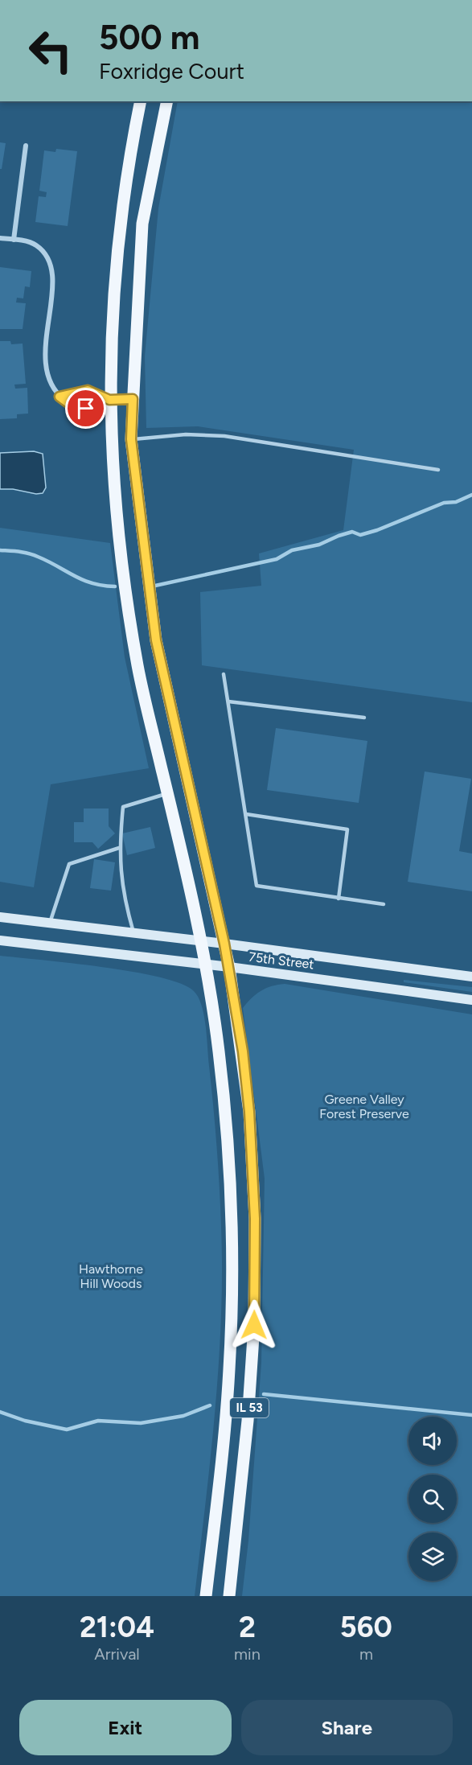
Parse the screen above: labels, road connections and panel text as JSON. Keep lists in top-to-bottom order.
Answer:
{
  "streets": {
    "main road": ["75th Street", "IL 53"]
  },
  "crossings": [
    ["75th Street", "IL 53"]
  ],
  "parks": ["Greene Valley Forest Preserve", "Hawthorne Hill Woods"],
  "page": {
    "turn": ["500 m", "Foxridge Court"],
    "eta": [
      "21:04",
      "Arrival",
      "2",
      "min",
      "560",
      "m"
    ],
    "buttons": ["Exit", "Share"]
  }
}
